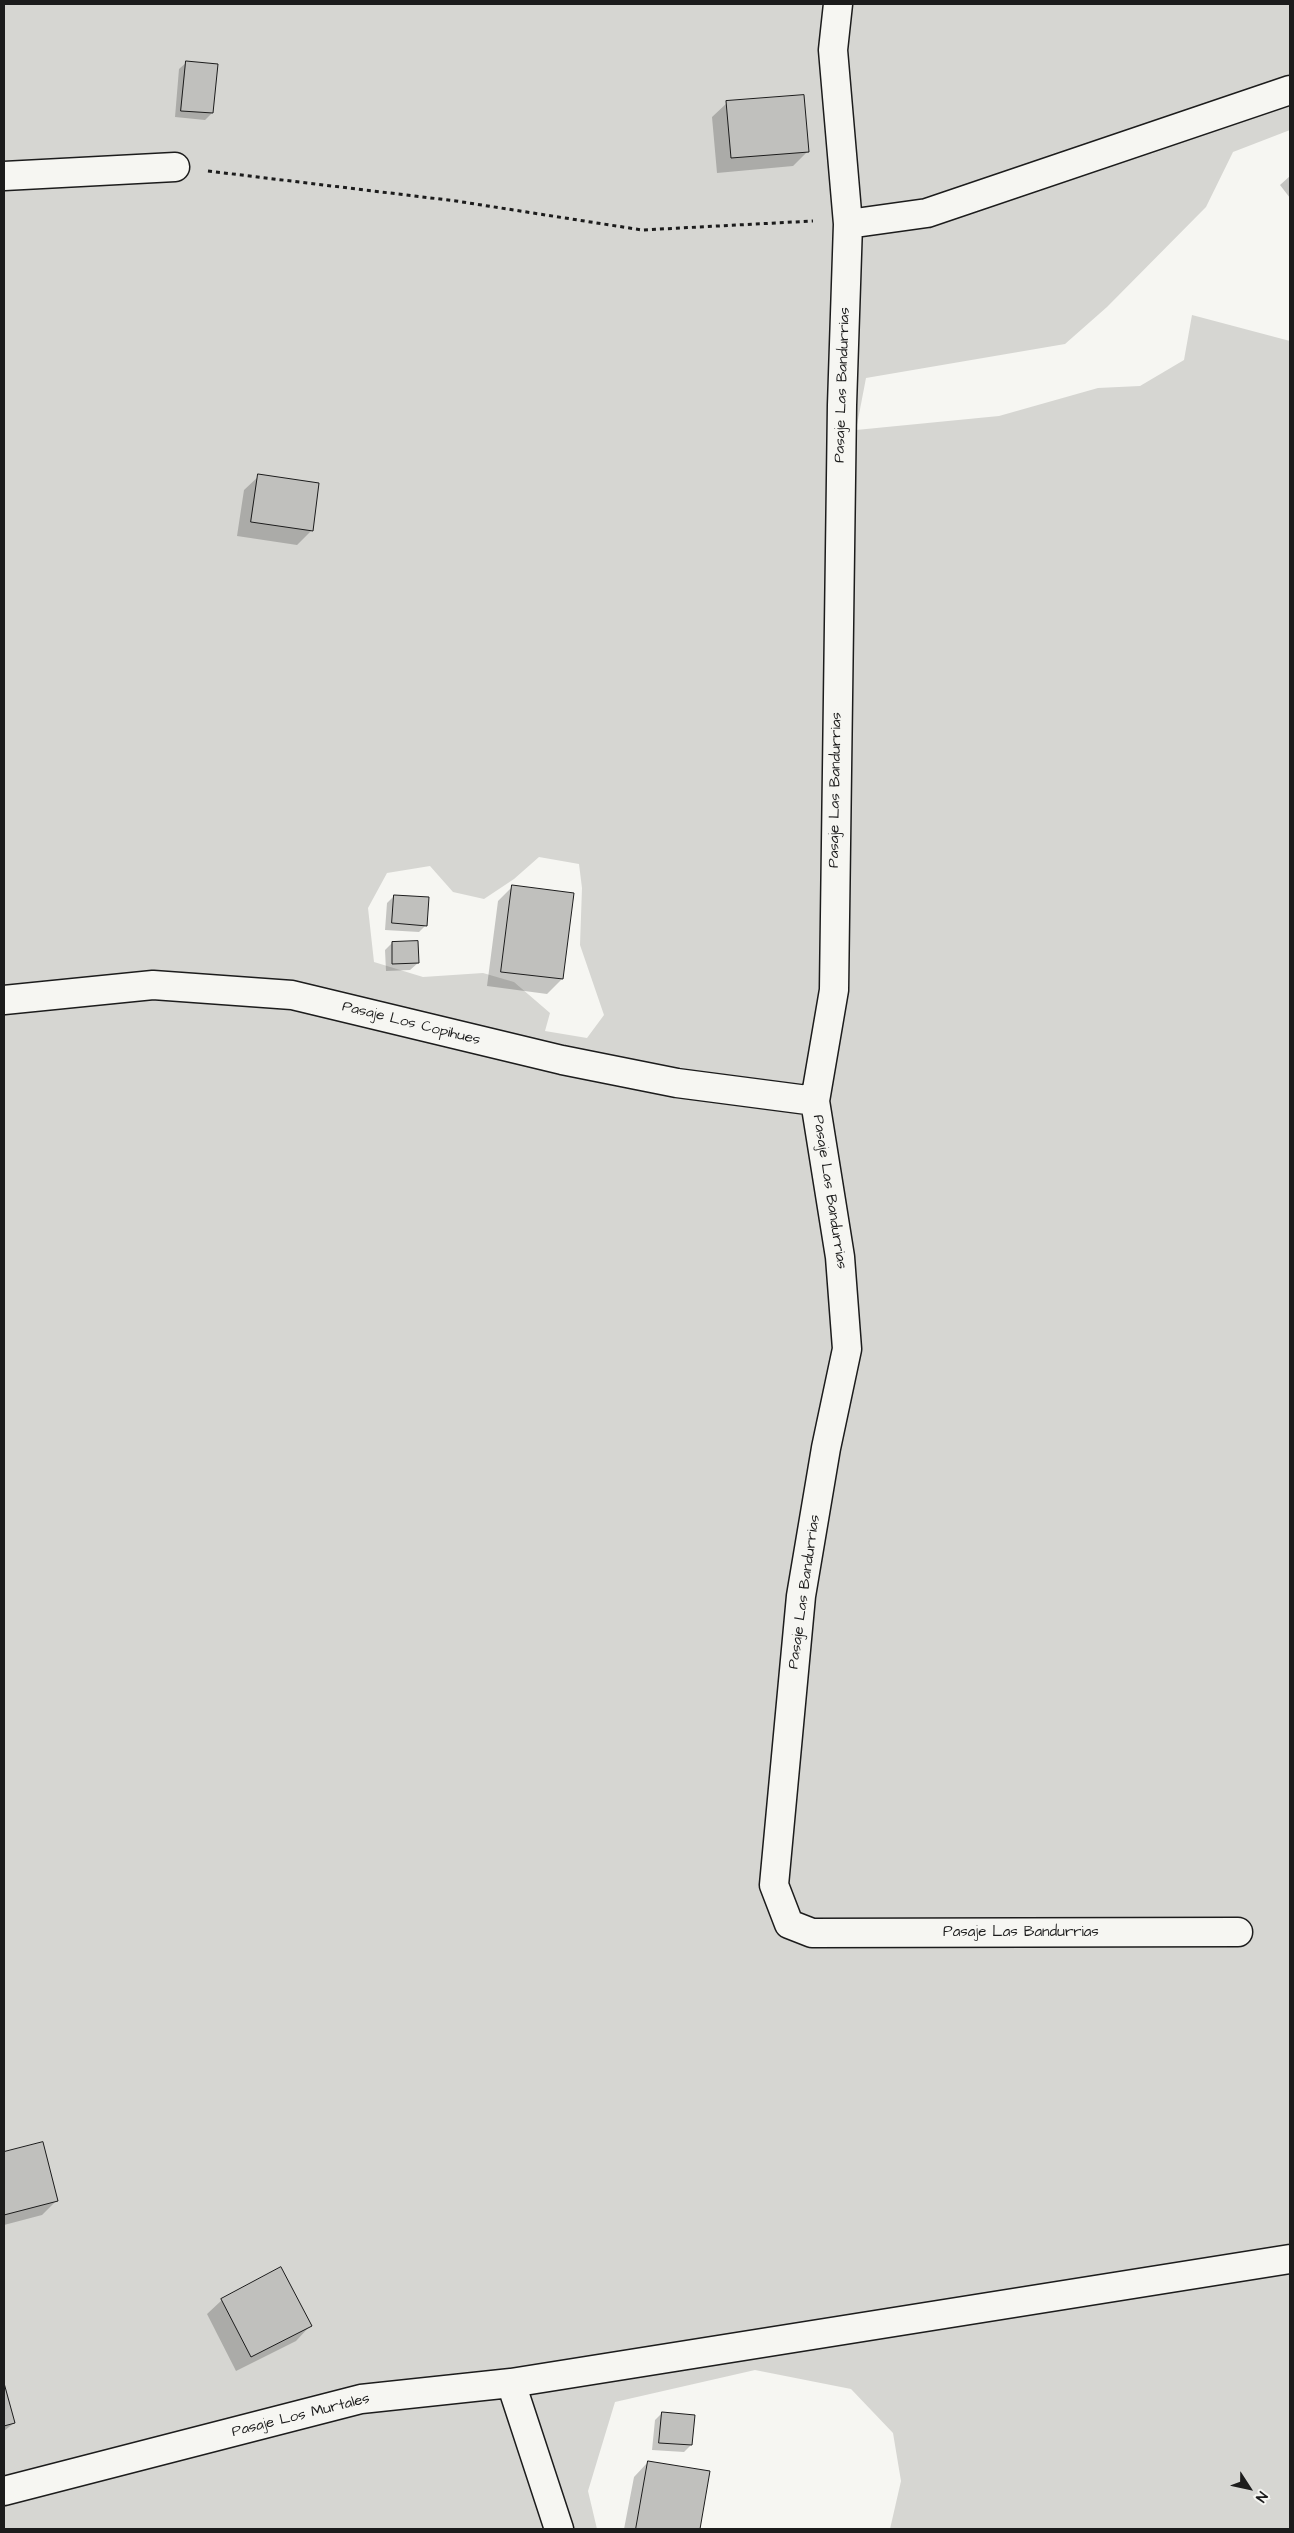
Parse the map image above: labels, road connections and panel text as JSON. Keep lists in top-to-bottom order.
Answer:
{
  "streets": {
    "street": ["Pasaje Las Bandurrias", "Pasaje Los Copihues", "Pasaje Los Murtales"]
  },
  "crossings": [
    ["Pasaje Las Bandurrias", "Pasaje Los Copihues"]
  ],
  "north": "bottom right"
}
